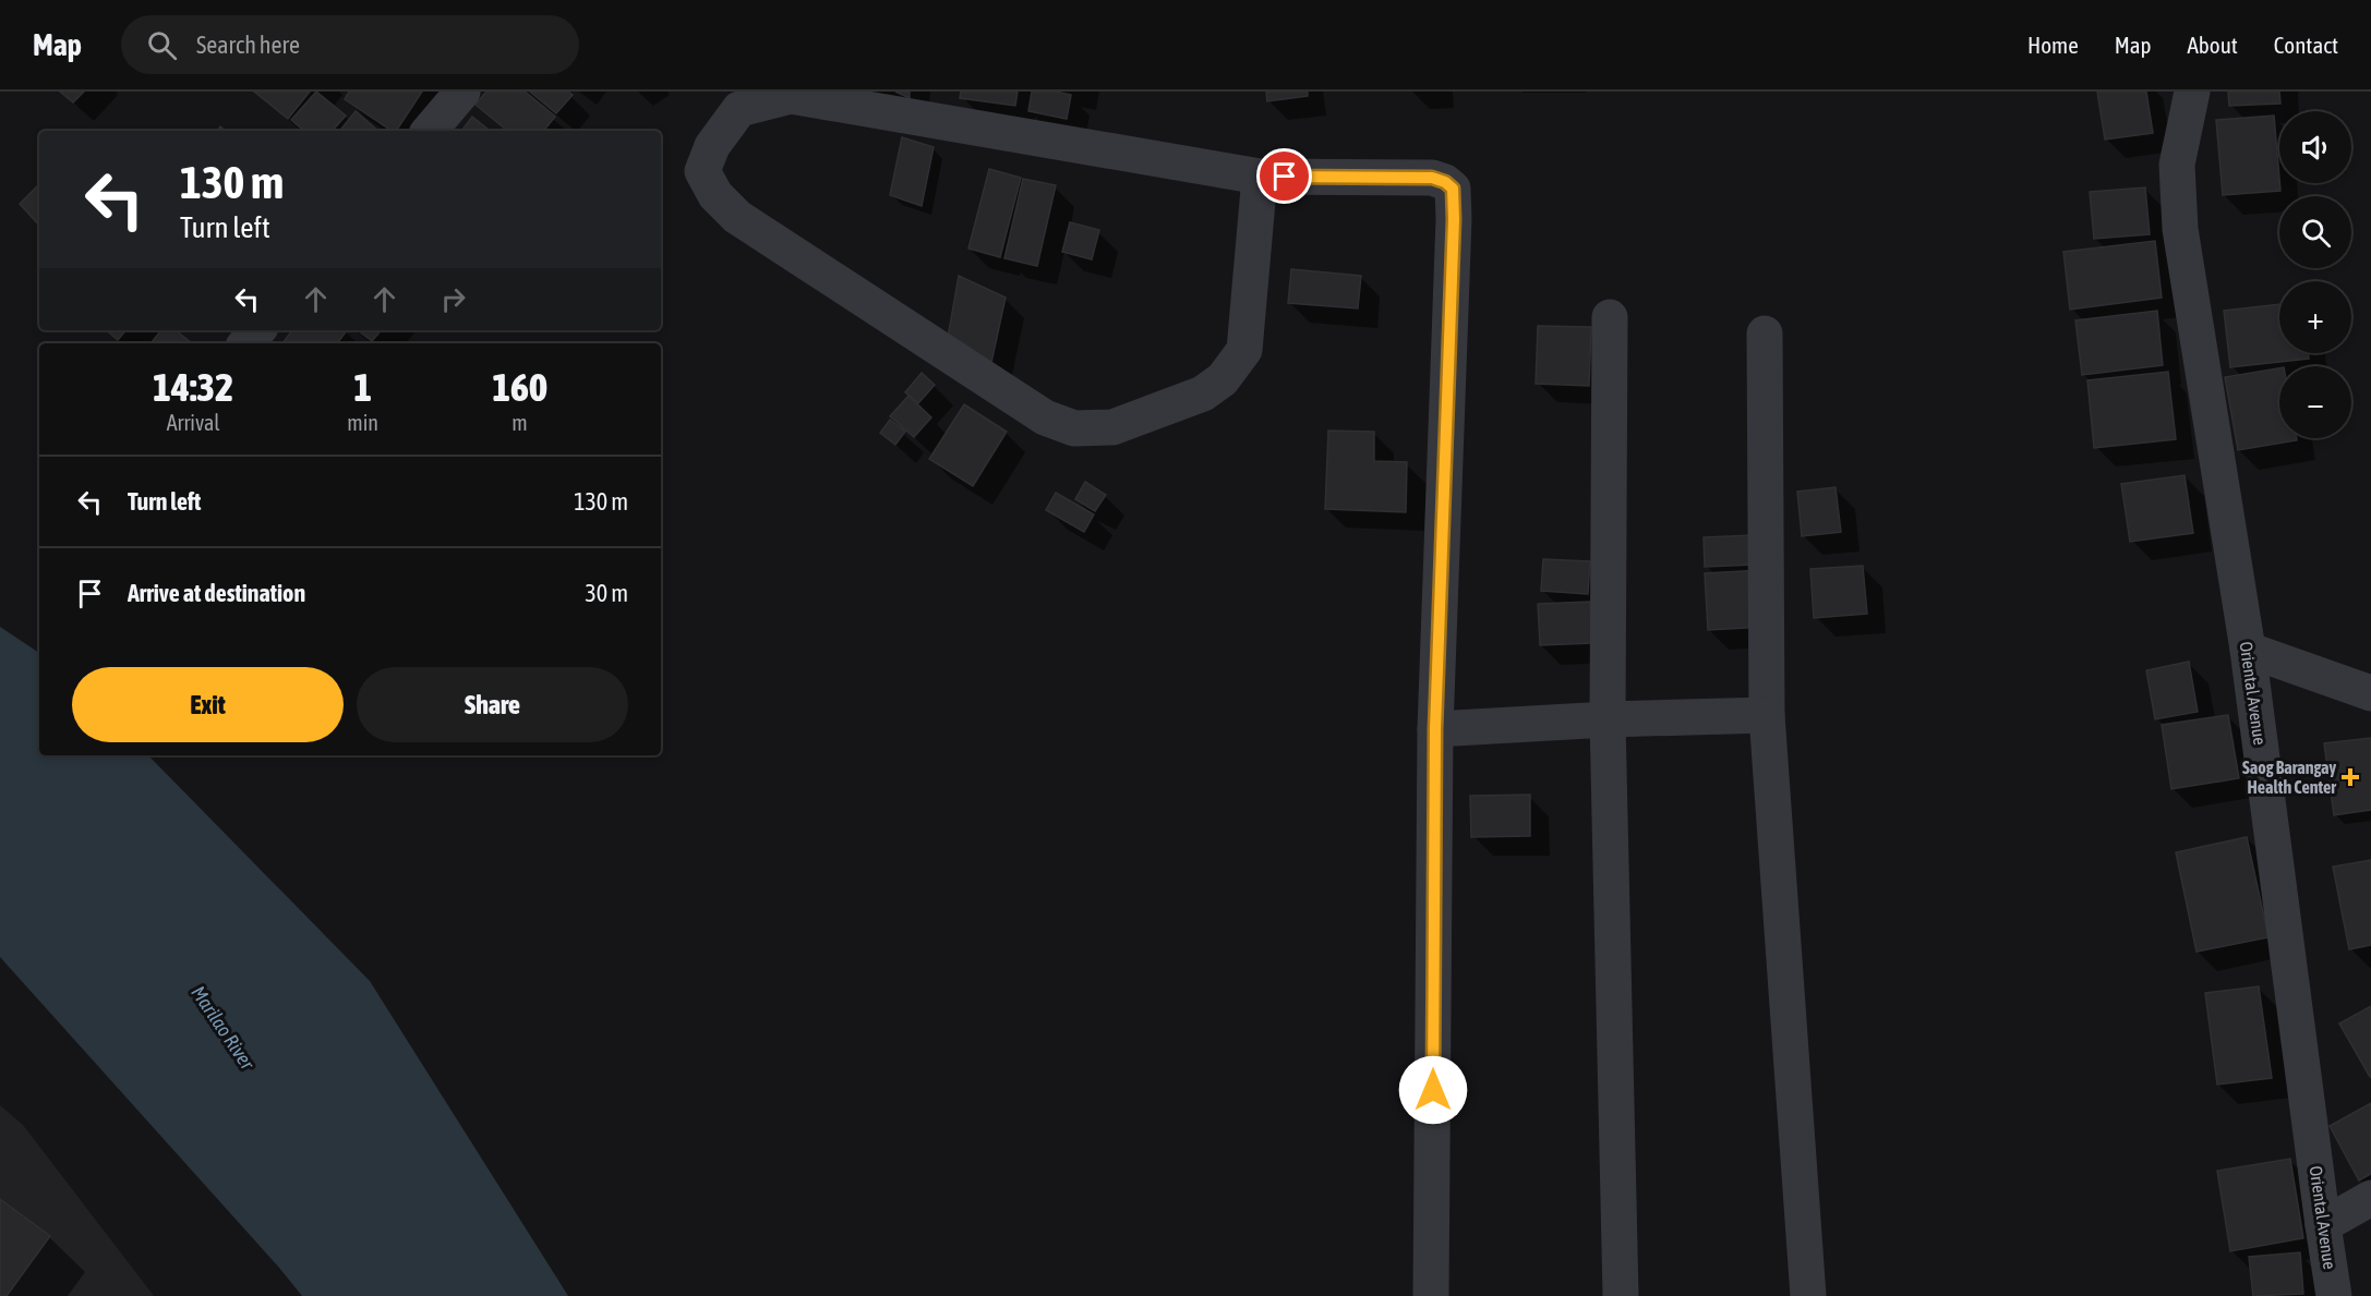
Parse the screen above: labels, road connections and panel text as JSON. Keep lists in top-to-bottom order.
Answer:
{
  "streets": {
    "street": ["Oriental Avenue"]
  },
  "water": ["Marilao River"],
  "places": {
    "health": ["Saog Barangay Health Center"]
  },
  "page": {
    "header": "Map",
    "search": "Search here",
    "nav": [
      "Home",
      "Map",
      "About",
      "Contact"
    ],
    "map_buttons": ["+", "−"],
    "turn": ["130 m", "Turn left"],
    "eta": [
      "14:32",
      "Arrival",
      "1",
      "min",
      "160",
      "m"
    ],
    "list": [
      {
        "name": "Turn left",
        "value": "130 m"
      },
      {
        "name": "Arrive at destination",
        "value": "30 m"
      }
    ],
    "buttons": ["Exit", "Share"]
  }
}
